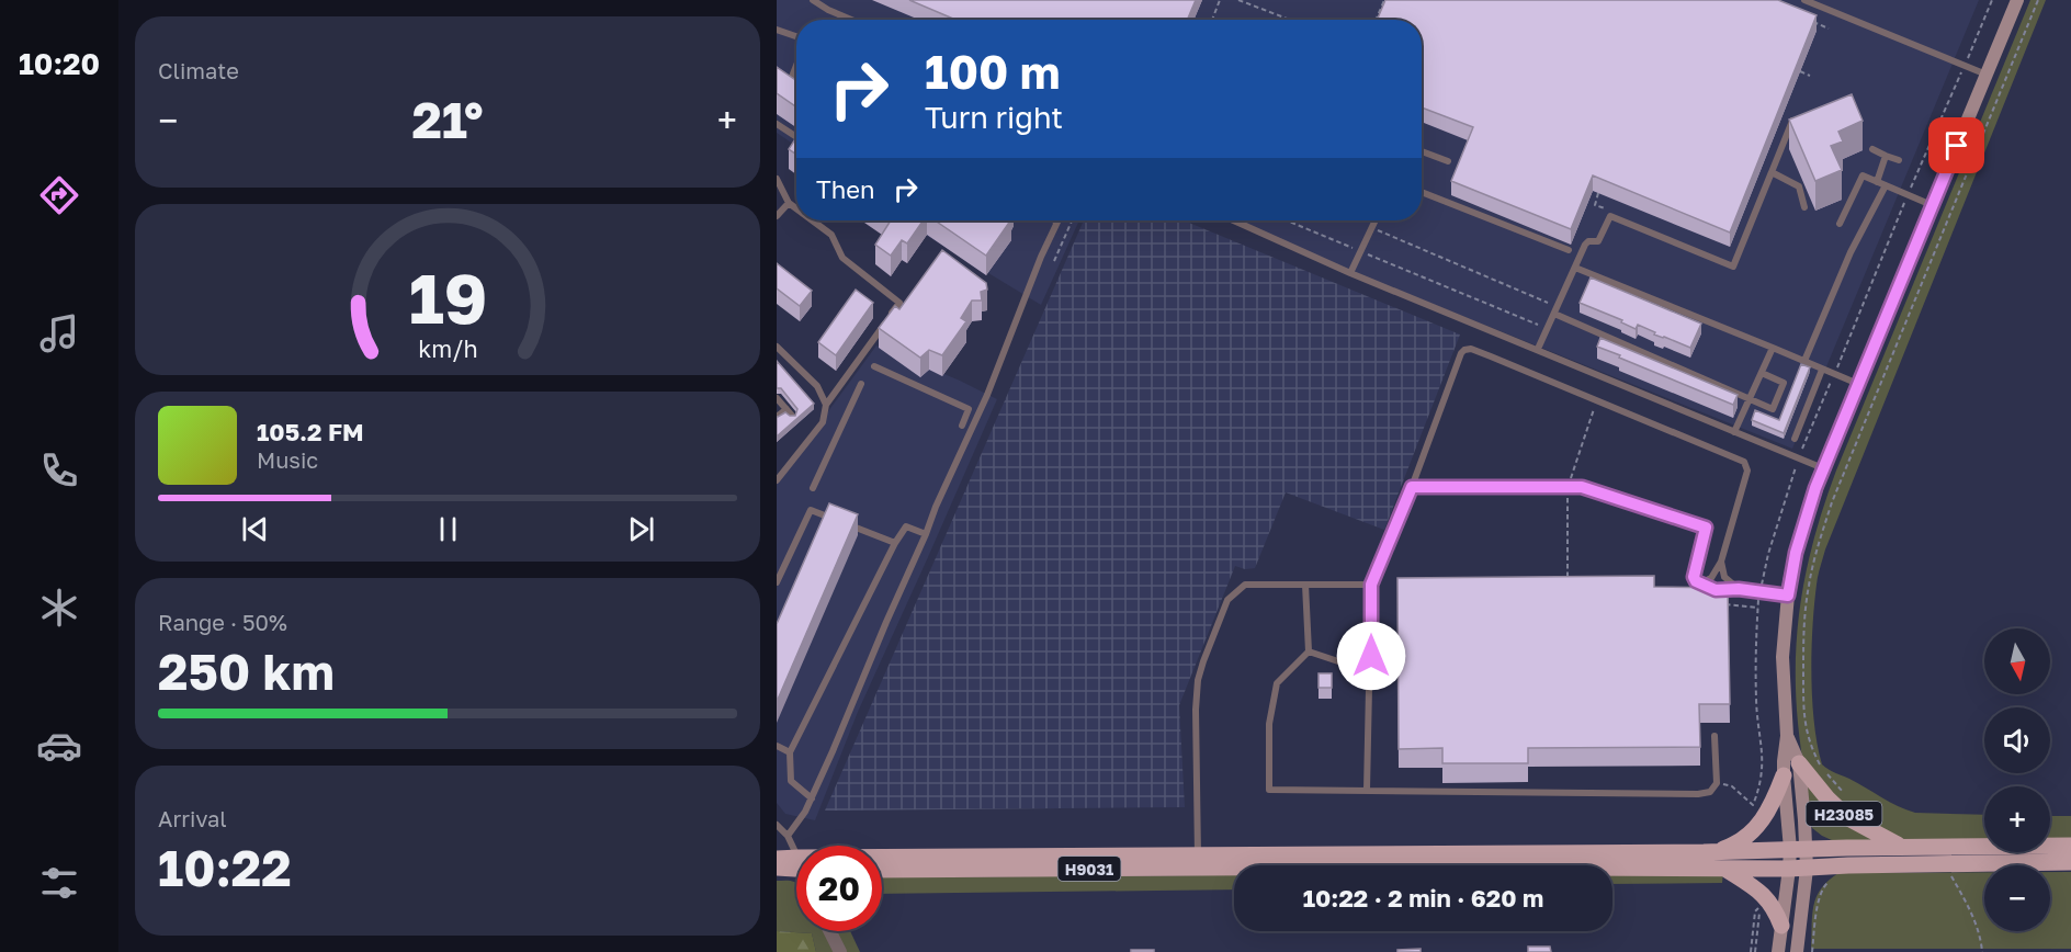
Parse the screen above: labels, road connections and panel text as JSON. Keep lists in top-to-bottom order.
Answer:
{
  "streets": {
    "main road": ["Н23085", "Н9031"]
  },
  "crossings": [
    ["Н23085", "Н9031"]
  ],
  "north": "bottom",
  "page": {
    "tabs": "10:20",
    "tile": [
      "Climate",
      ["Range · 50%", "250 km"],
      ["Arrival", "10:22"]
    ],
    "turn": ["100 m", "Turn right"],
    "heat": ["−", "21°", "+"],
    "then": "Then",
    "song": ["105.2 FM", "Music"],
    "map_buttons": ["+", "−"],
    "limit": "20",
    "trip": "10:22 · 2 min · 620 m",
    "gauge": ["19", "km/h"]
  }
}
